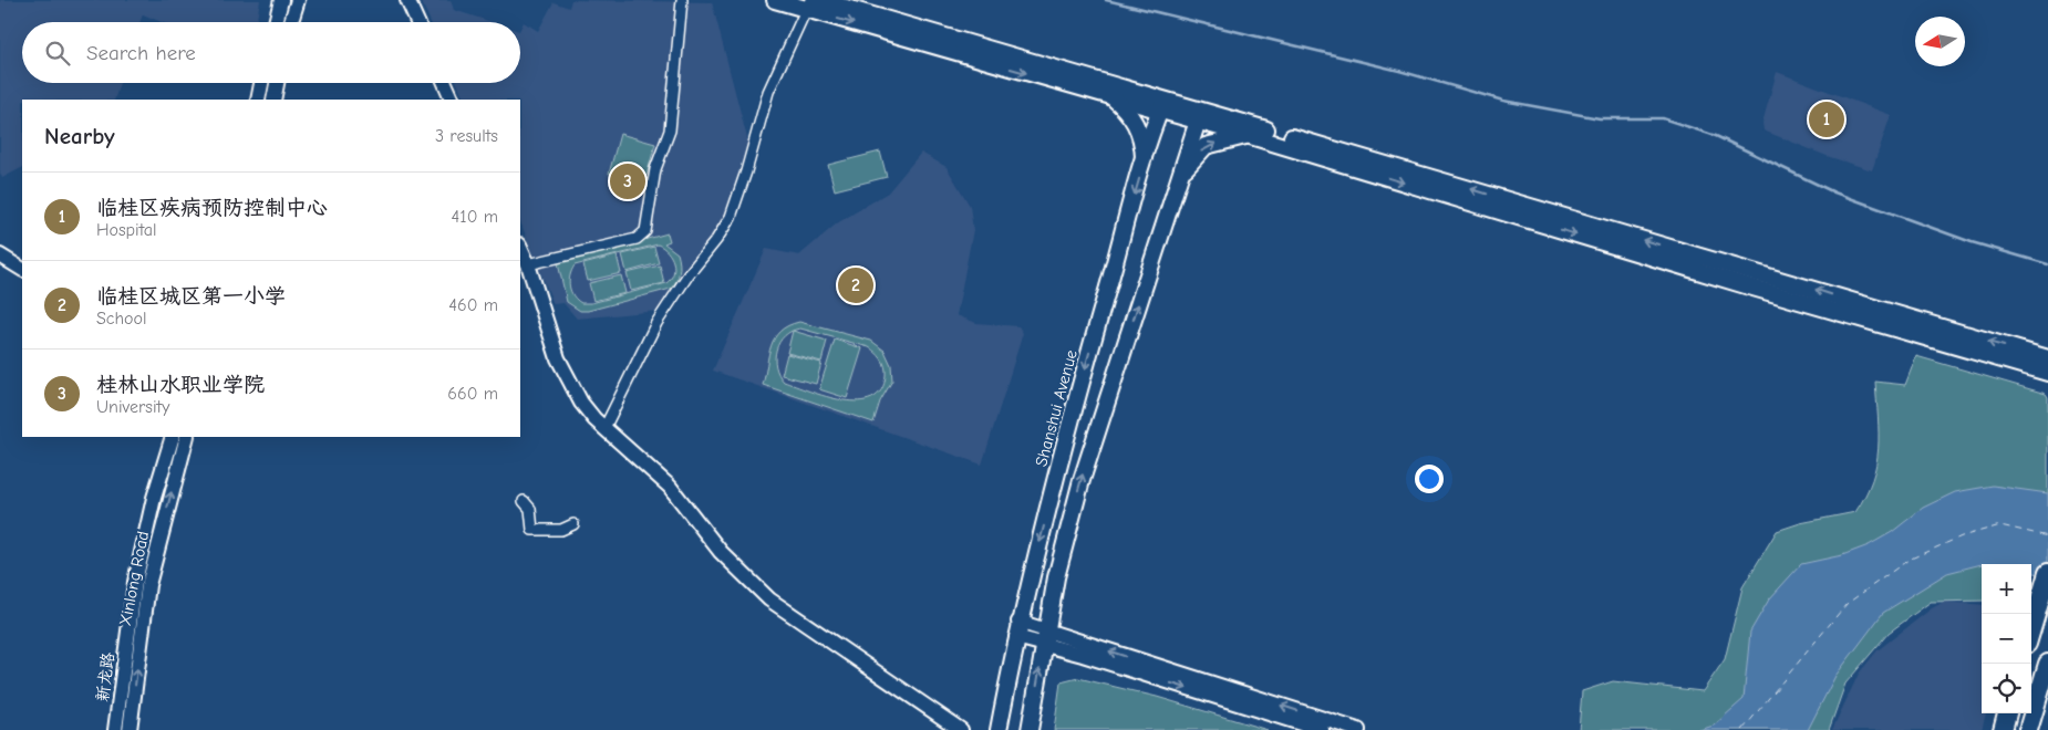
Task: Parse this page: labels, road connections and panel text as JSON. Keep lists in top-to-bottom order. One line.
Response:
{"streets":{"main road":["Shanshui Avenue"],"street":["Xinlong Road","新龙路"]},"crossings":[["Xinlong Road","新龙路"]],"one_way":["Xinlong Road"],"north":"left","page":{"search":"Search here","pins":["1","3","2"],"heading":["Nearby","3 results"],"list":[{"mark":"1","name":"临桂区疾病预防控制中心","note":"Hospital","value":"410 m"},{"mark":"2","name":"临桂区城区第一小学","note":"School","value":"460 m"},{"mark":"3","name":"桂林山水职业学院","note":"University","value":"660 m"}],"map_buttons":["+","−"]}}
